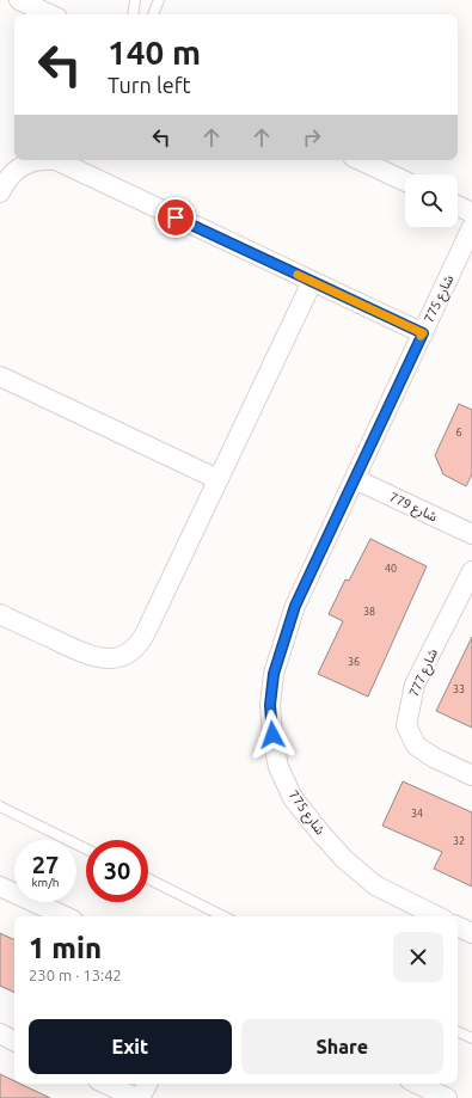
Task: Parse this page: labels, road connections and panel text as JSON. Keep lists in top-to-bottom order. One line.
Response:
{"streets":{"street":["شارع 775","شارع 779","شارع 777"]},"crossings":[["شارع 775","شارع 779"]],"house_numbers":["6","40","38","36","33","34","32"],"page":{"turn":["140 m","Turn left"],"speed":"27 km/h","limit":"30","heading":["1 min","230 m · 13:42"],"buttons":["Exit","Share"]}}
